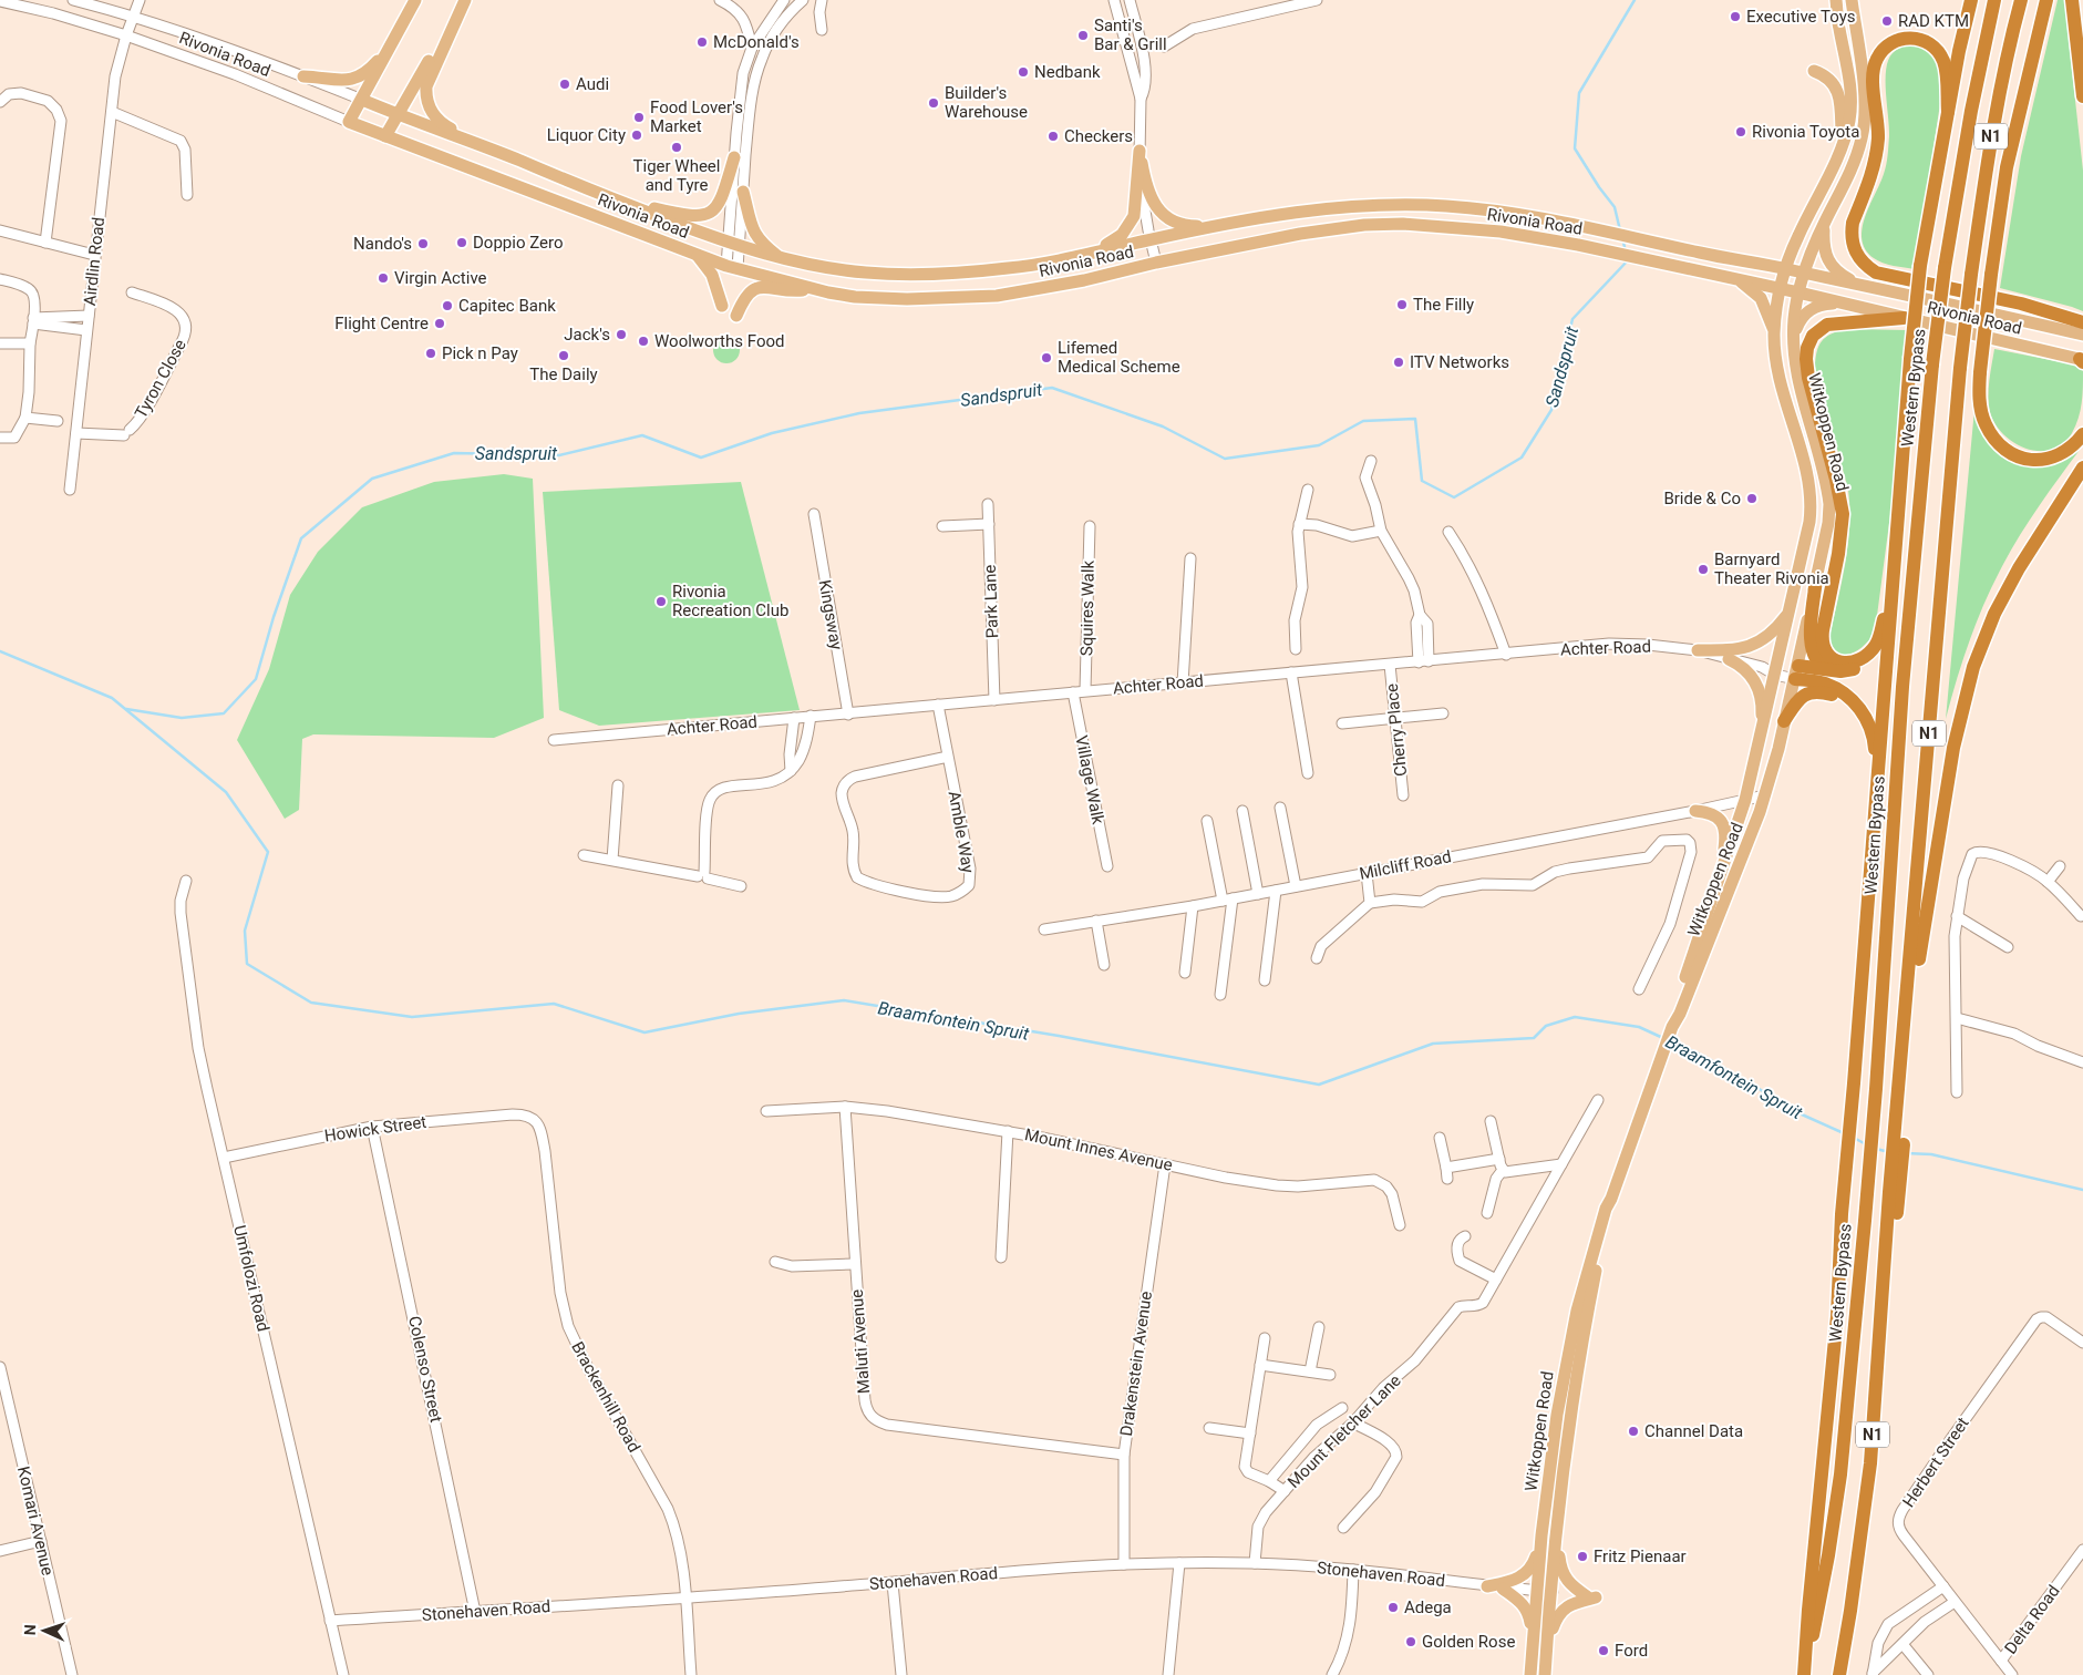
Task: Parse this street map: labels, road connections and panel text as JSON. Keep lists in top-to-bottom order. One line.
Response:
{"streets":{"highway":["N1","Western Bypass"],"main road":["Rivonia Road","Witkoppen Road"],"street":["Airdlin Road","Tyron Close","Park Lane","Squires Walk","Kingsway","Achter Road","Cherry Place","Village Walk","Amble Way","Milcliff Road","Howick Street","Mount Innes Avenue","Umfolozi Road","Maluti Avenue","Drakenstein Avenue","Colenso Street","Brackenhill Road","Mount Fletcher Lane","Herbert Street","Komari Avenue","Stonehaven Road","Delta Road"]},"crossings":[["Rivonia Road","Airdlin Road"],["Rivonia Road","Witkoppen Road"],["Airdlin Road","Tyron Close"],["Witkoppen Road","Achter Road"],["Witkoppen Road","Milcliff Road"],["Witkoppen Road","Stonehaven Road"],["Park Lane","Achter Road"],["Squires Walk","Achter Road"],["Kingsway","Achter Road"],["Achter Road","Cherry Place"],["Achter Road","Village Walk"],["Achter Road","Amble Way"],["Howick Street","Umfolozi Road"],["Howick Street","Colenso Street"],["Howick Street","Brackenhill Road"],["Mount Innes Avenue","Maluti Avenue"],["Mount Innes Avenue","Drakenstein Avenue"],["Umfolozi Road","Stonehaven Road"],["Maluti Avenue","Drakenstein Avenue"],["Drakenstein Avenue","Stonehaven Road"],["Colenso Street","Stonehaven Road"],["Brackenhill Road","Stonehaven Road"],["Mount Fletcher Lane","Stonehaven Road"],["Herbert Street","Delta Road"]],"water":["Sandspruit","Braamfontein Spruit"],"places":["Executive Toys","RAD KTM","Santi's Bar & Grill","McDonald's","Nedbank","Audi","Builder's Warehouse","Food Lover's Market","Rivonia Toyota","Liquor City","Checkers","Tiger Wheel and Tyre","Doppio Zero","Nando's","Virgin Active","The Filly","Capitec Bank","Flight Centre","Jack's","Woolworths Food","Pick n Pay","The Daily","Lifemed Medical Scheme","ITV Networks","Bride & Co","Barnyard Theater Rivonia","Rivonia Recreation Club","Channel Data","Fritz Pienaar","Adega","Golden Rose","Ford"],"north":"left"}
